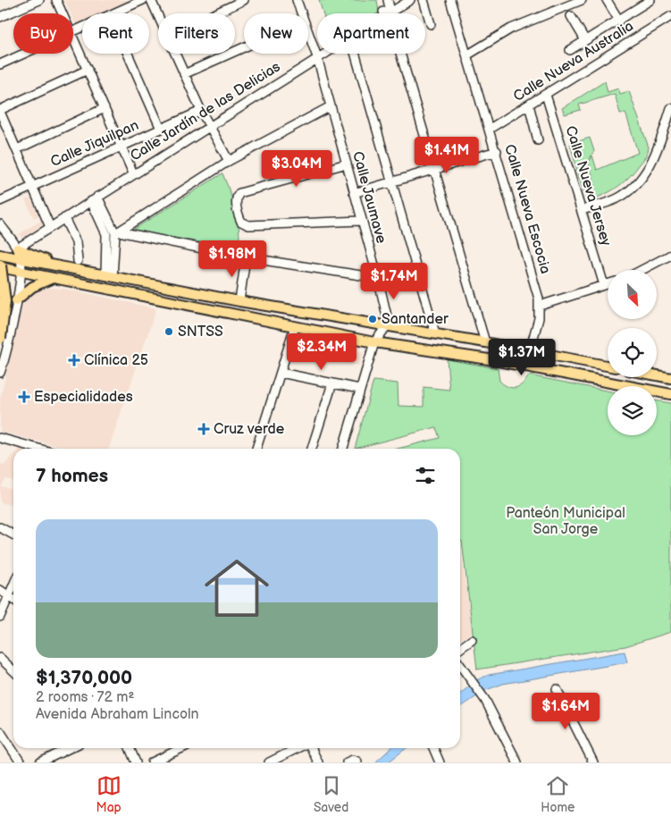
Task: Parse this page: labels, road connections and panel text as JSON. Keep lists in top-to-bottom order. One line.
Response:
{"streets":{"street":["Calle Nueva Australia","Calle Jardín de las Delicias","Calle Jiquilpan","Calle Nueva Jersey","Calle Jaumave","Calle Nueva Escocia"]},"crossings":[["Calle Nueva Australia","Calle Nueva Jersey"],["Calle Nueva Australia","Calle Nueva Escocia"],["Calle Jardín de las Delicias","Calle Jaumave"]],"parks":["Panteón Municipal San Jorge"],"places":{"other":["Santander","SNTSS"],"health":["Clínica 25","Especialidades","Cruz verde"]},"north":"bottom right","page":{"chip":["Buy","Rent","Filters","New","Apartment"],"price":["$1.41M","$3.04M","$1.98M","$1.74M","$2.34M","$1.37M","$1.64M"],"heading":"7 homes","list":[{"name":"$1,370,000","note":"2 rooms · 72 m² · Avenida Abraham Lincoln"}],"tabs":["Map","Saved","Home"]}}
